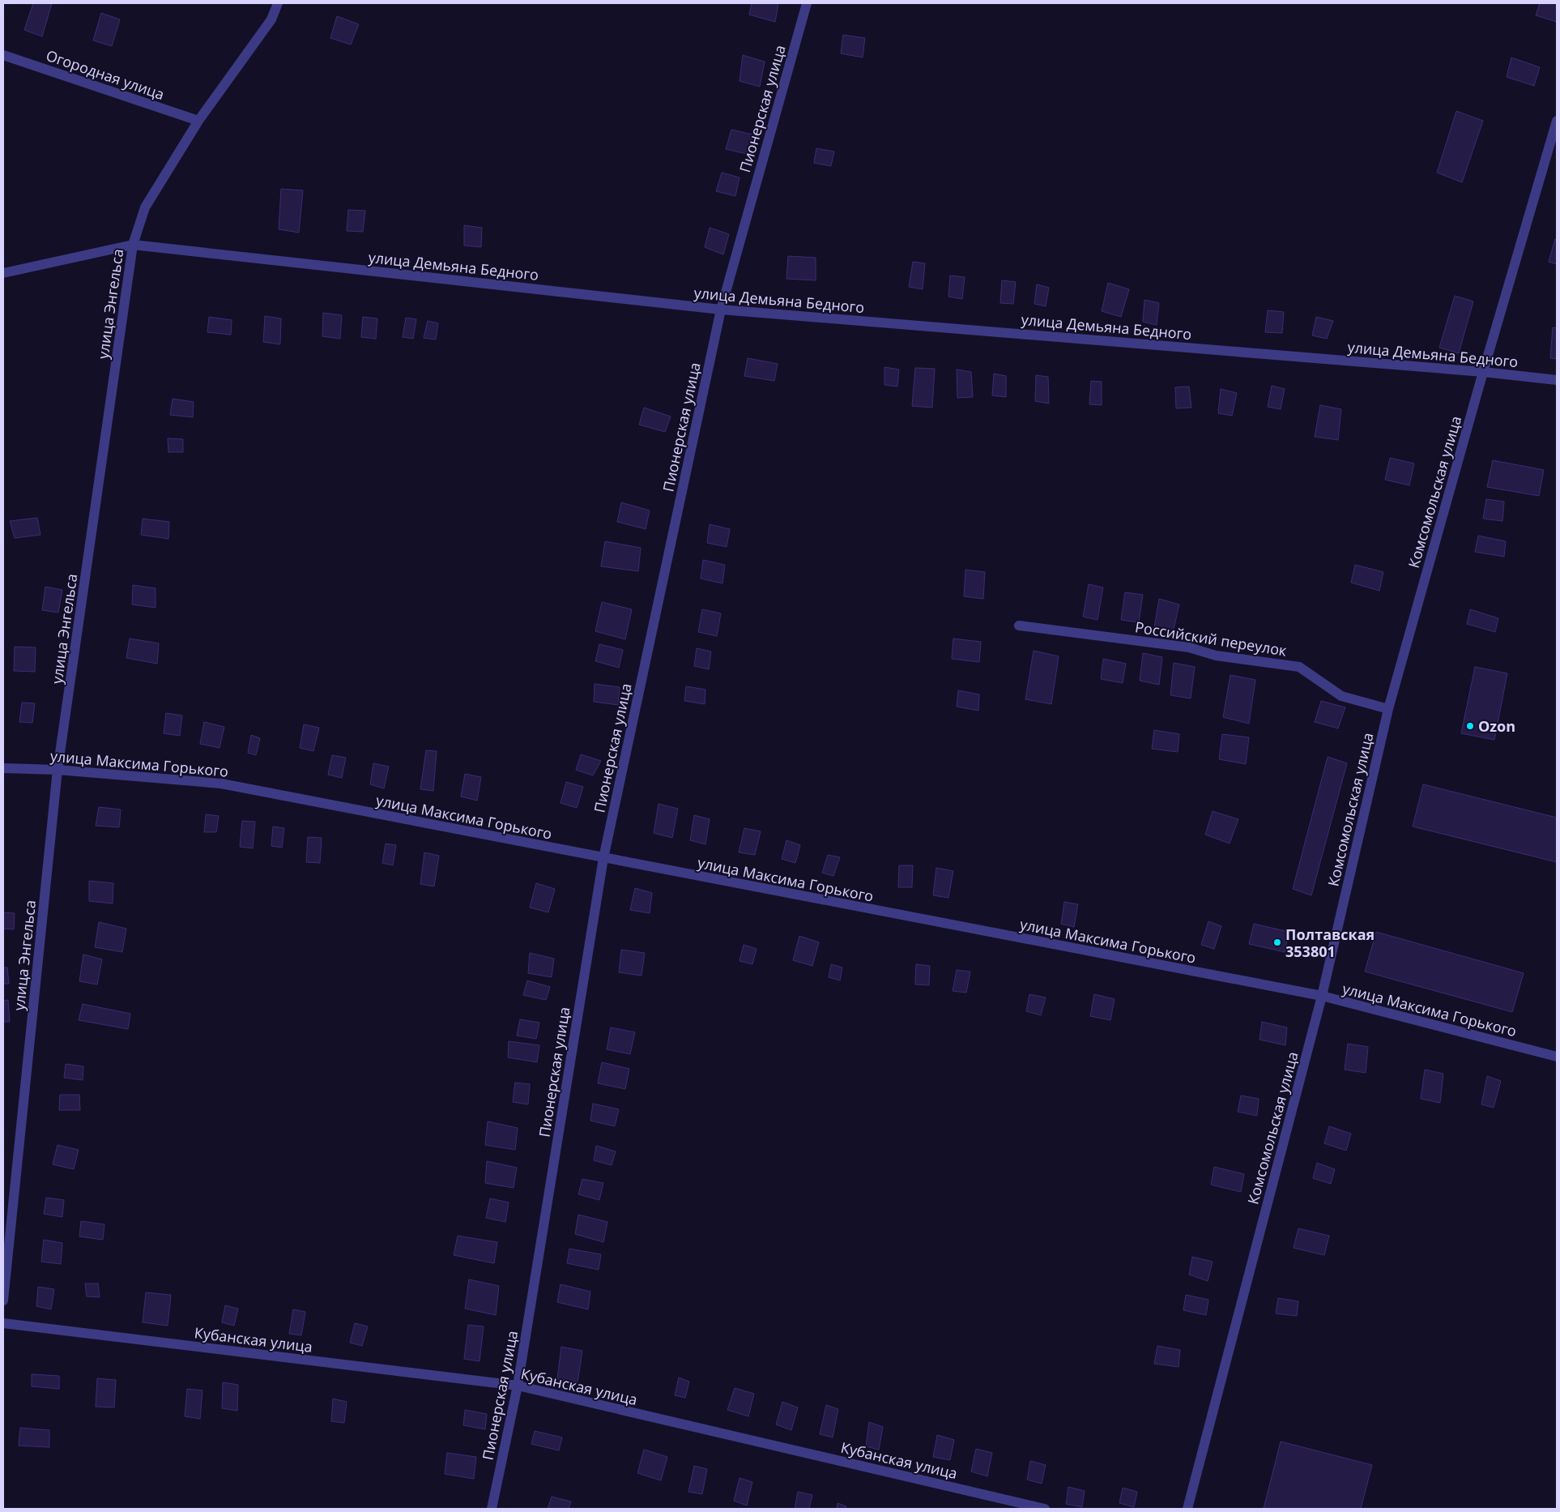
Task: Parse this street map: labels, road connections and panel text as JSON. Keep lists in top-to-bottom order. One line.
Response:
{"streets":{"street":["Огородная улица","Пионерская улица","улица Демьяна Бедного","улица Энгельса","Комсомольская улица","Российский переулок","улица Максима Горького","Кубанская улица"]},"crossings":[["Огородная улица","улица Энгельса"],["Пионерская улица","улица Демьяна Бедного"],["Пионерская улица","улица Максима Горького"],["Пионерская улица","Кубанская улица"],["улица Демьяна Бедного","улица Энгельса"],["улица Демьяна Бедного","Комсомольская улица"],["улица Энгельса","улица Максима Горького"],["Комсомольская улица","Российский переулок"],["Комсомольская улица","улица Максима Горького"]],"places":["Ozon","Полтавская 353801"]}
